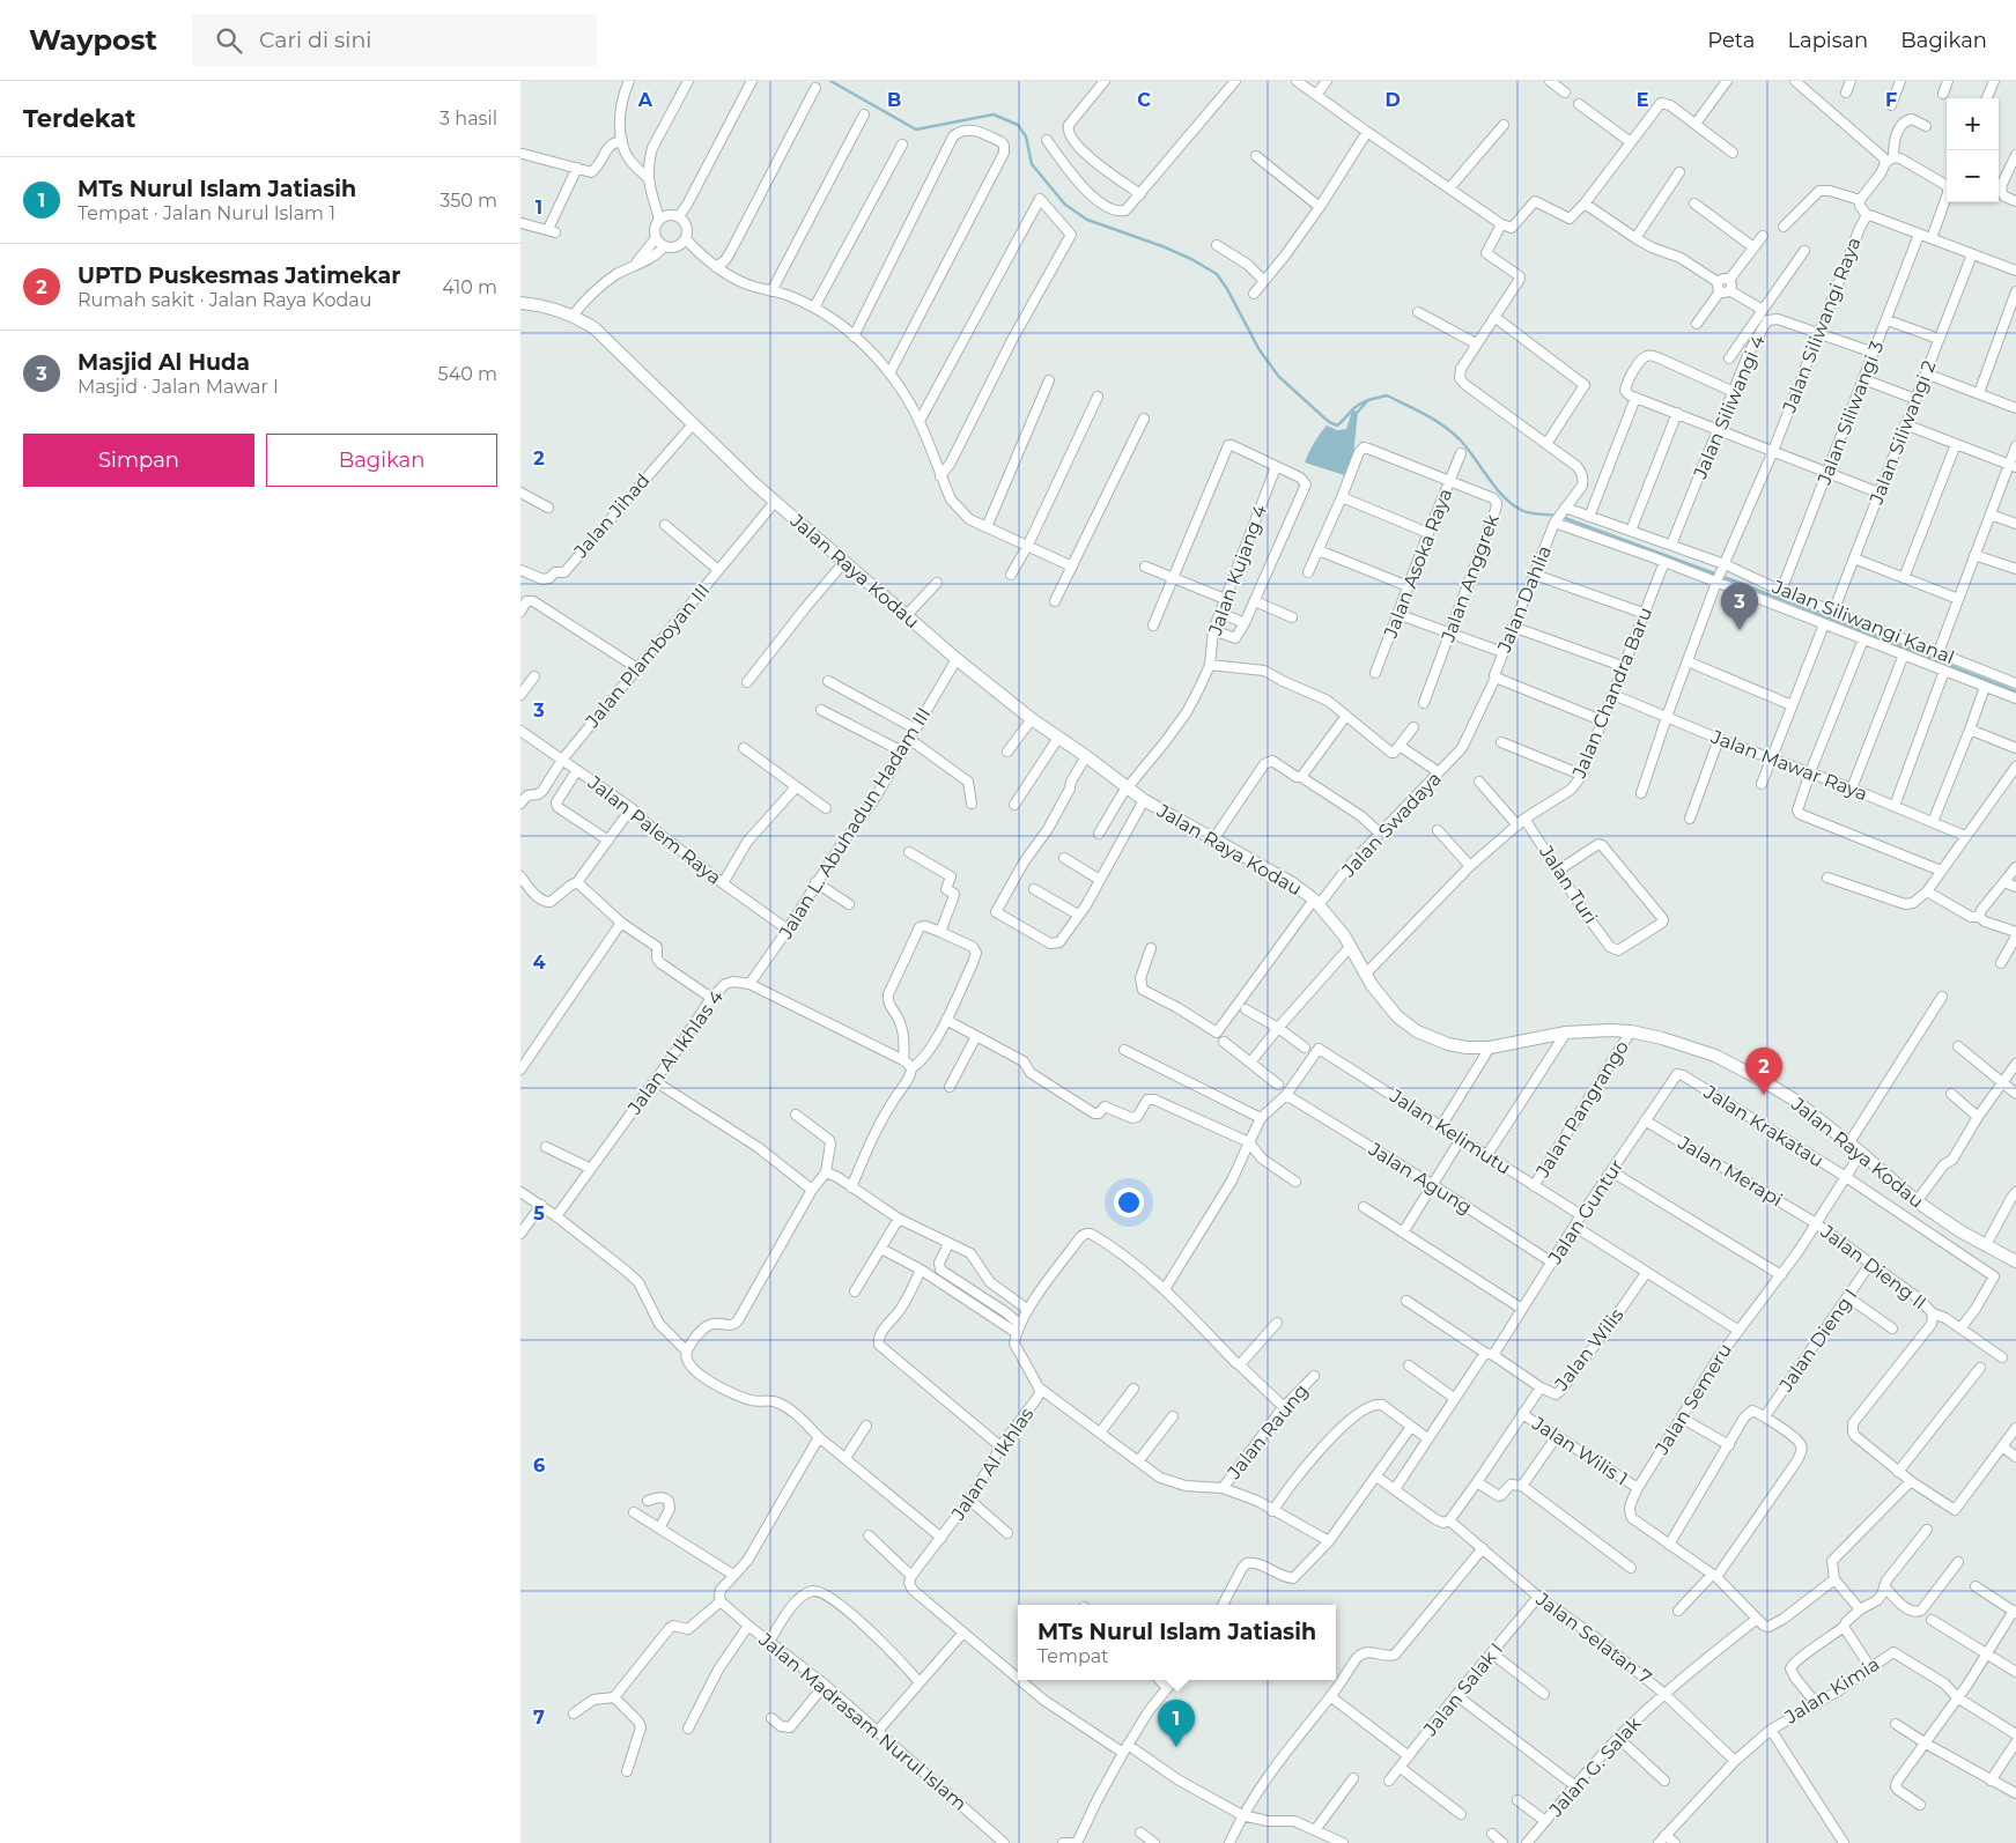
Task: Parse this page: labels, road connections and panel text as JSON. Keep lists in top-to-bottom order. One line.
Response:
{"streets":{"street":["Jalan Siliwangi Raya","Jalan Siliwangi 4","Jalan Siliwangi 3","Jalan Siliwangi 2","Jalan Jihad","Jalan Asoka Raya","Jalan Kujang 4","Jalan Raya Kodau","Jalan Anggrek","Jalan Dahlia","Jalan Siliwangi Kanal","Jalan Plamboyan III","Jalan Chandra Baru","Jalan Mawar Raya","Jalan L. Abuhadun Hadam III","Jalan Swadaya","Jalan Palem Raya","Jalan Turi","Jalan Al Ikhlas 4","Jalan Pangrango","Jalan Krakatau","Jalan Kelimutu","Jalan Merapi","Jalan Agung","Jalan Guntur","Jalan Dieng II","Jalan Dieng I","Jalan Wilis","Jalan Semeru","Jalan Raung","Jalan Wilis 1","Jalan Al Ikhlas","Jalan Selatan 7","Jalan Salak I","Jalan Kimia","Jalan Madrasam Nurul Islam","Jalan G. Salak"]},"crossings":[["Jalan Siliwangi Raya","Jalan Siliwangi 4"],["Jalan Siliwangi Raya","Jalan Siliwangi 3"],["Jalan Siliwangi Raya","Jalan Siliwangi 2"],["Jalan Siliwangi Raya","Jalan Siliwangi Kanal"],["Jalan Siliwangi Raya","Jalan Mawar Raya"],["Jalan Siliwangi 4","Jalan Siliwangi Kanal"],["Jalan Siliwangi 3","Jalan Siliwangi Kanal"],["Jalan Siliwangi 2","Jalan Siliwangi Kanal"],["Jalan Jihad","Jalan Raya Kodau"],["Jalan Asoka Raya","Jalan Anggrek"],["Jalan Kujang 4","Jalan Raya Kodau"],["Jalan Raya Kodau","Jalan Plamboyan III"],["Jalan Raya Kodau","Jalan Chandra Baru"],["Jalan Raya Kodau","Jalan L. Abuhadun Hadam III"],["Jalan Raya Kodau","Jalan Swadaya"],["Jalan Raya Kodau","Jalan Pangrango"],["Jalan Raya Kodau","Jalan Semeru"],["Jalan Dahlia","Jalan Swadaya"],["Jalan Plamboyan III","Jalan Palem Raya"],["Jalan Chandra Baru","Jalan Mawar Raya"],["Jalan Chandra Baru","Jalan Turi"],["Jalan L. Abuhadun Hadam III","Jalan Palem Raya"],["Jalan L. Abuhadun Hadam III","Jalan Al Ikhlas 4"],["Jalan Pangrango","Jalan Kelimutu"],["Jalan Krakatau","Jalan Guntur"],["Jalan Krakatau","Jalan Semeru"],["Jalan Kelimutu","Jalan Agung"],["Jalan Kelimutu","Jalan Guntur"],["Jalan Merapi","Jalan Guntur"],["Jalan Merapi","Jalan Dieng II"],["Jalan Merapi","Jalan Semeru"],["Jalan Agung","Jalan Guntur"],["Jalan Guntur","Jalan Wilis"],["Jalan Guntur","Jalan Selatan 7"],["Jalan Dieng II","Jalan Dieng I"],["Jalan Dieng II","Jalan Semeru"],["Jalan Semeru","Jalan Wilis 1"],["Jalan Selatan 7","Jalan Salak I"],["Jalan Selatan 7","Jalan Kimia"],["Jalan Selatan 7","Jalan G. Salak"]],"page":{"header":"Waypost","search":"Cari di sini","nav":["Peta","Lapisan","Bagikan"],"heading":["Terdekat","3 hasil"],"map_buttons":["+","−"],"list":[{"mark":"1","name":"MTs Nurul Islam Jatiasih","note":"Tempat · Jalan Nurul Islam 1","value":"350 m"},{"mark":"2","name":"UPTD Puskesmas Jatimekar","note":"Rumah sakit · Jalan Raya Kodau","value":"410 m"},{"mark":"3","name":"Masjid Al Huda","note":"Masjid · Jalan Mawar I","value":"540 m"}],"buttons":["Simpan","Bagikan"],"pins":["3","2","1"],"popup":["MTs Nurul Islam Jatiasih","Tempat"]},"grid":{"columns":["A","B","C","D","E","F"],"rows":["1","2","3","4","5","6","7"]}}
